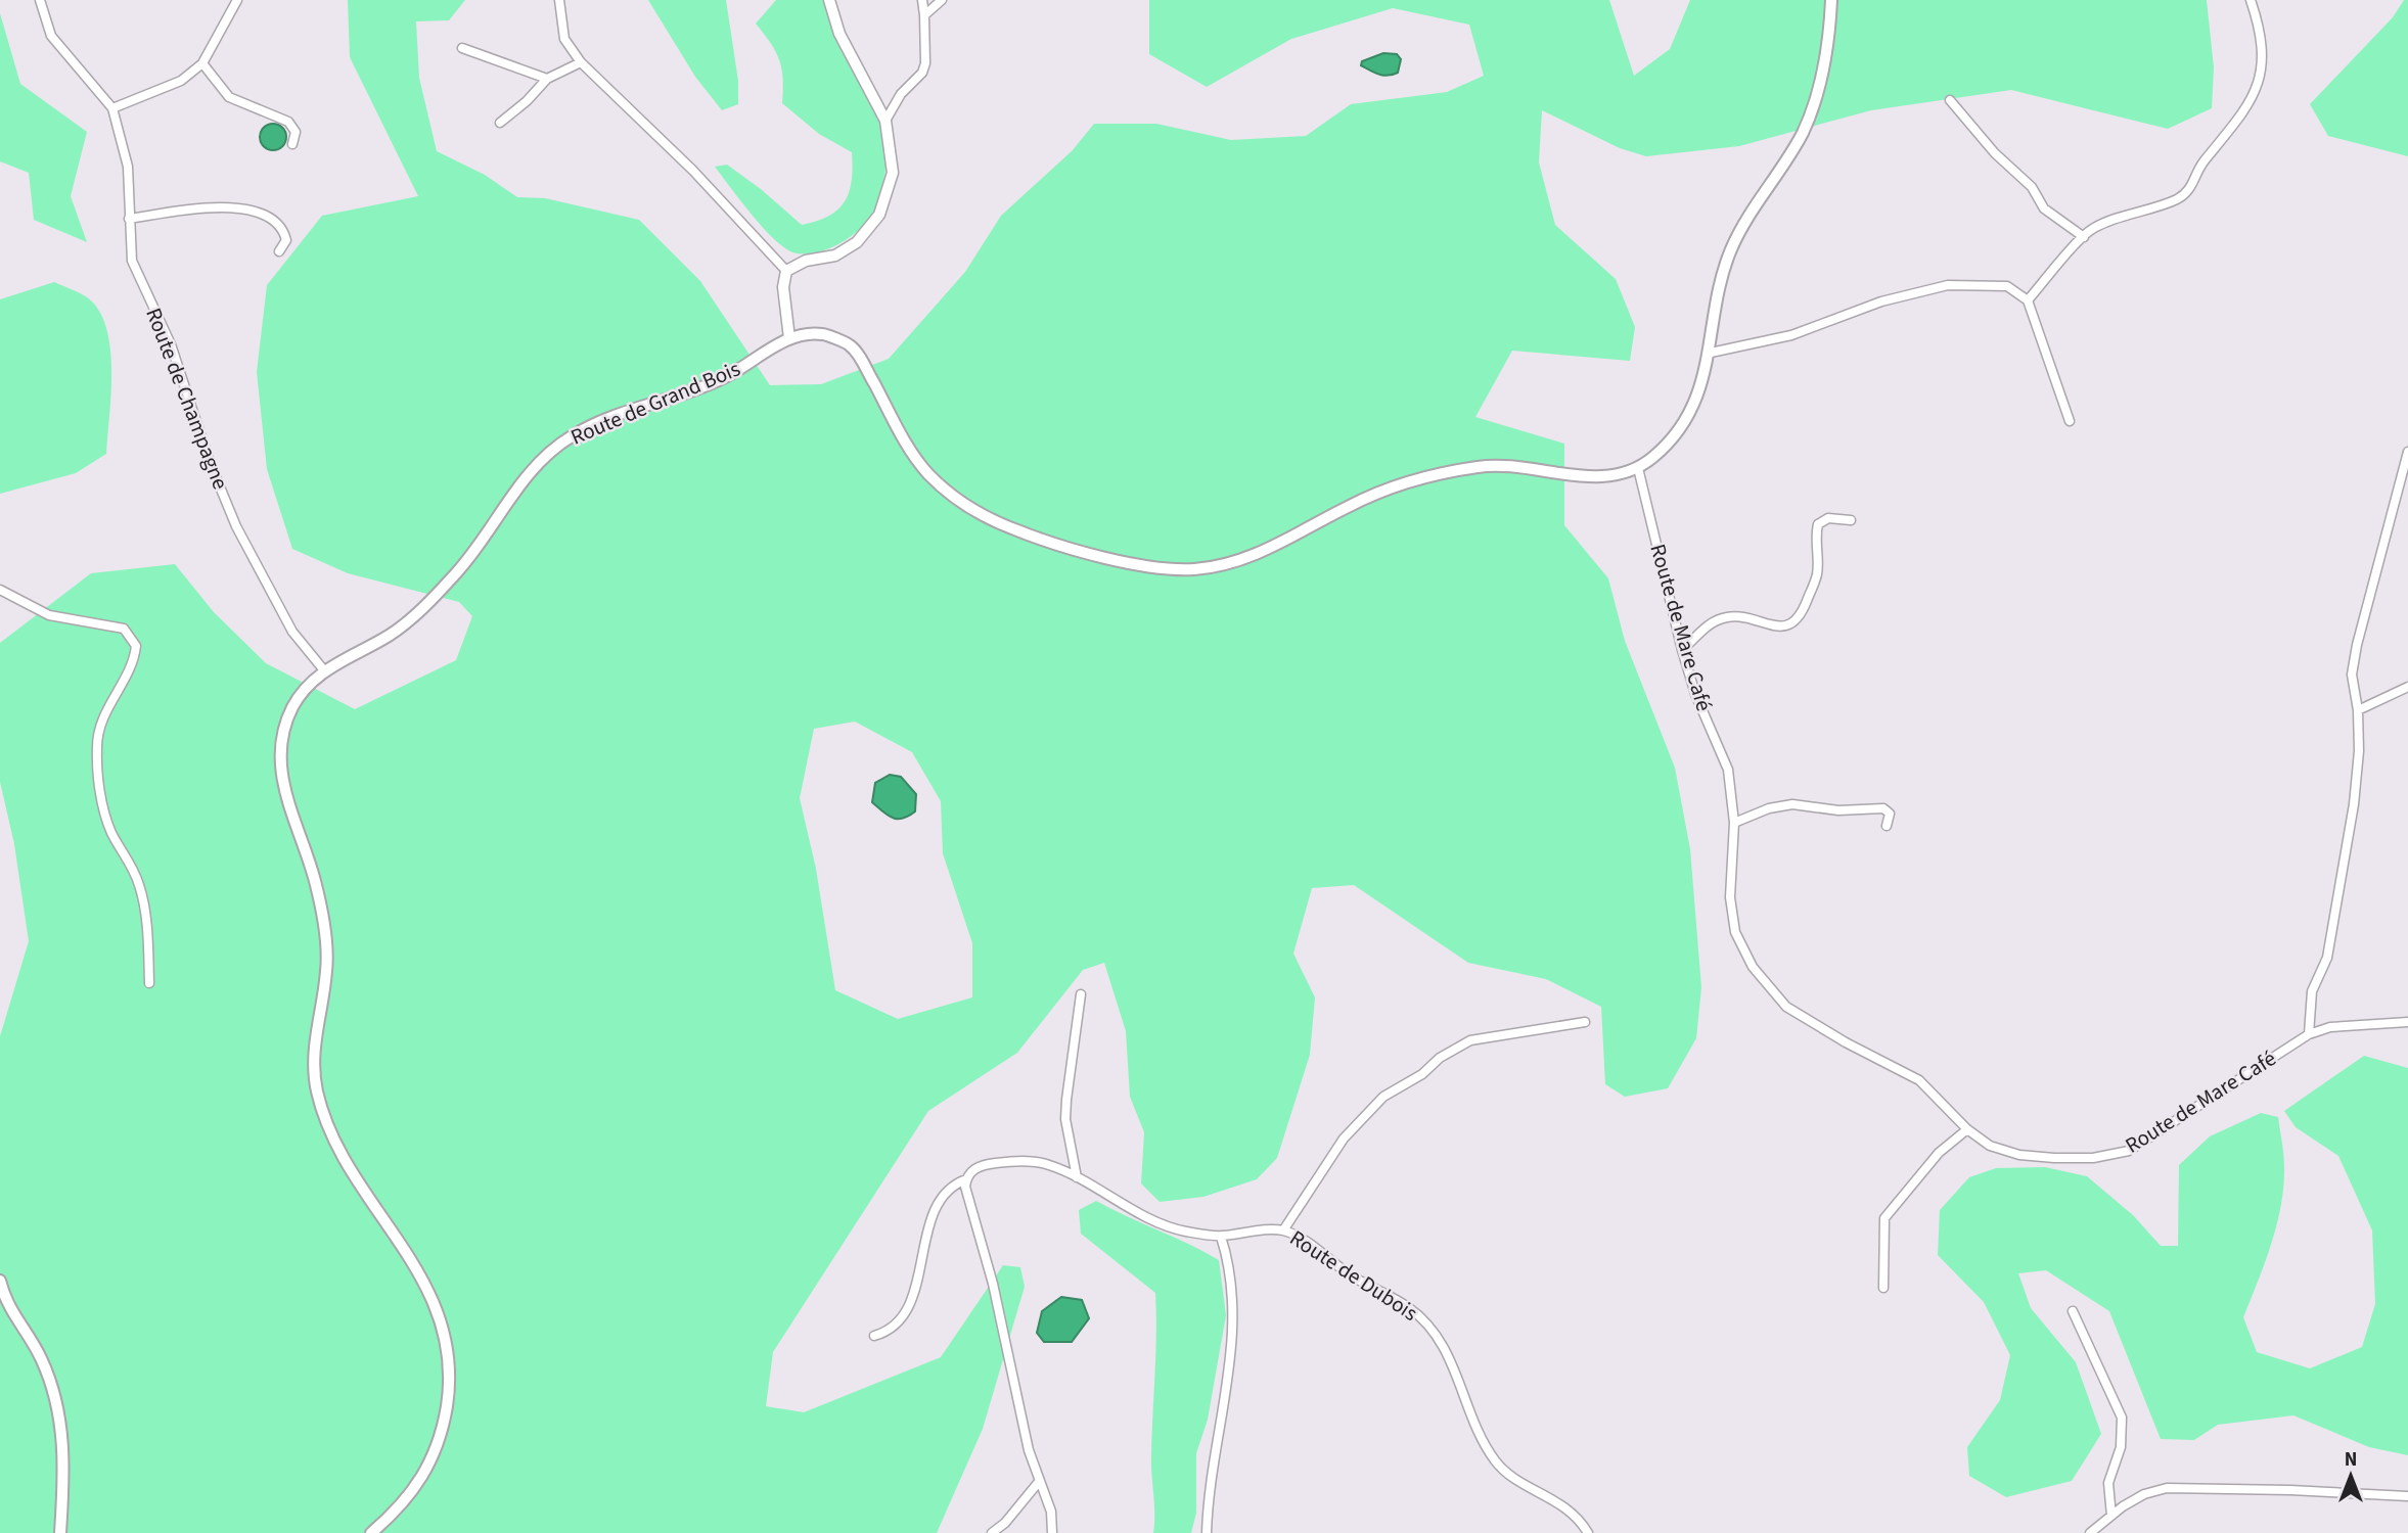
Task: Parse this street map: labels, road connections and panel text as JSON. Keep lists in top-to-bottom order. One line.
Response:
{"streets":{"main road":["Route de Grand Bois"],"street":["Route de Champagne","Route de Mare Café","Route de Dubois"]},"crossings":[["Route de Champagne","Route de Grand Bois"],["Route de Grand Bois","Route de Mare Café"]],"north":"top"}
